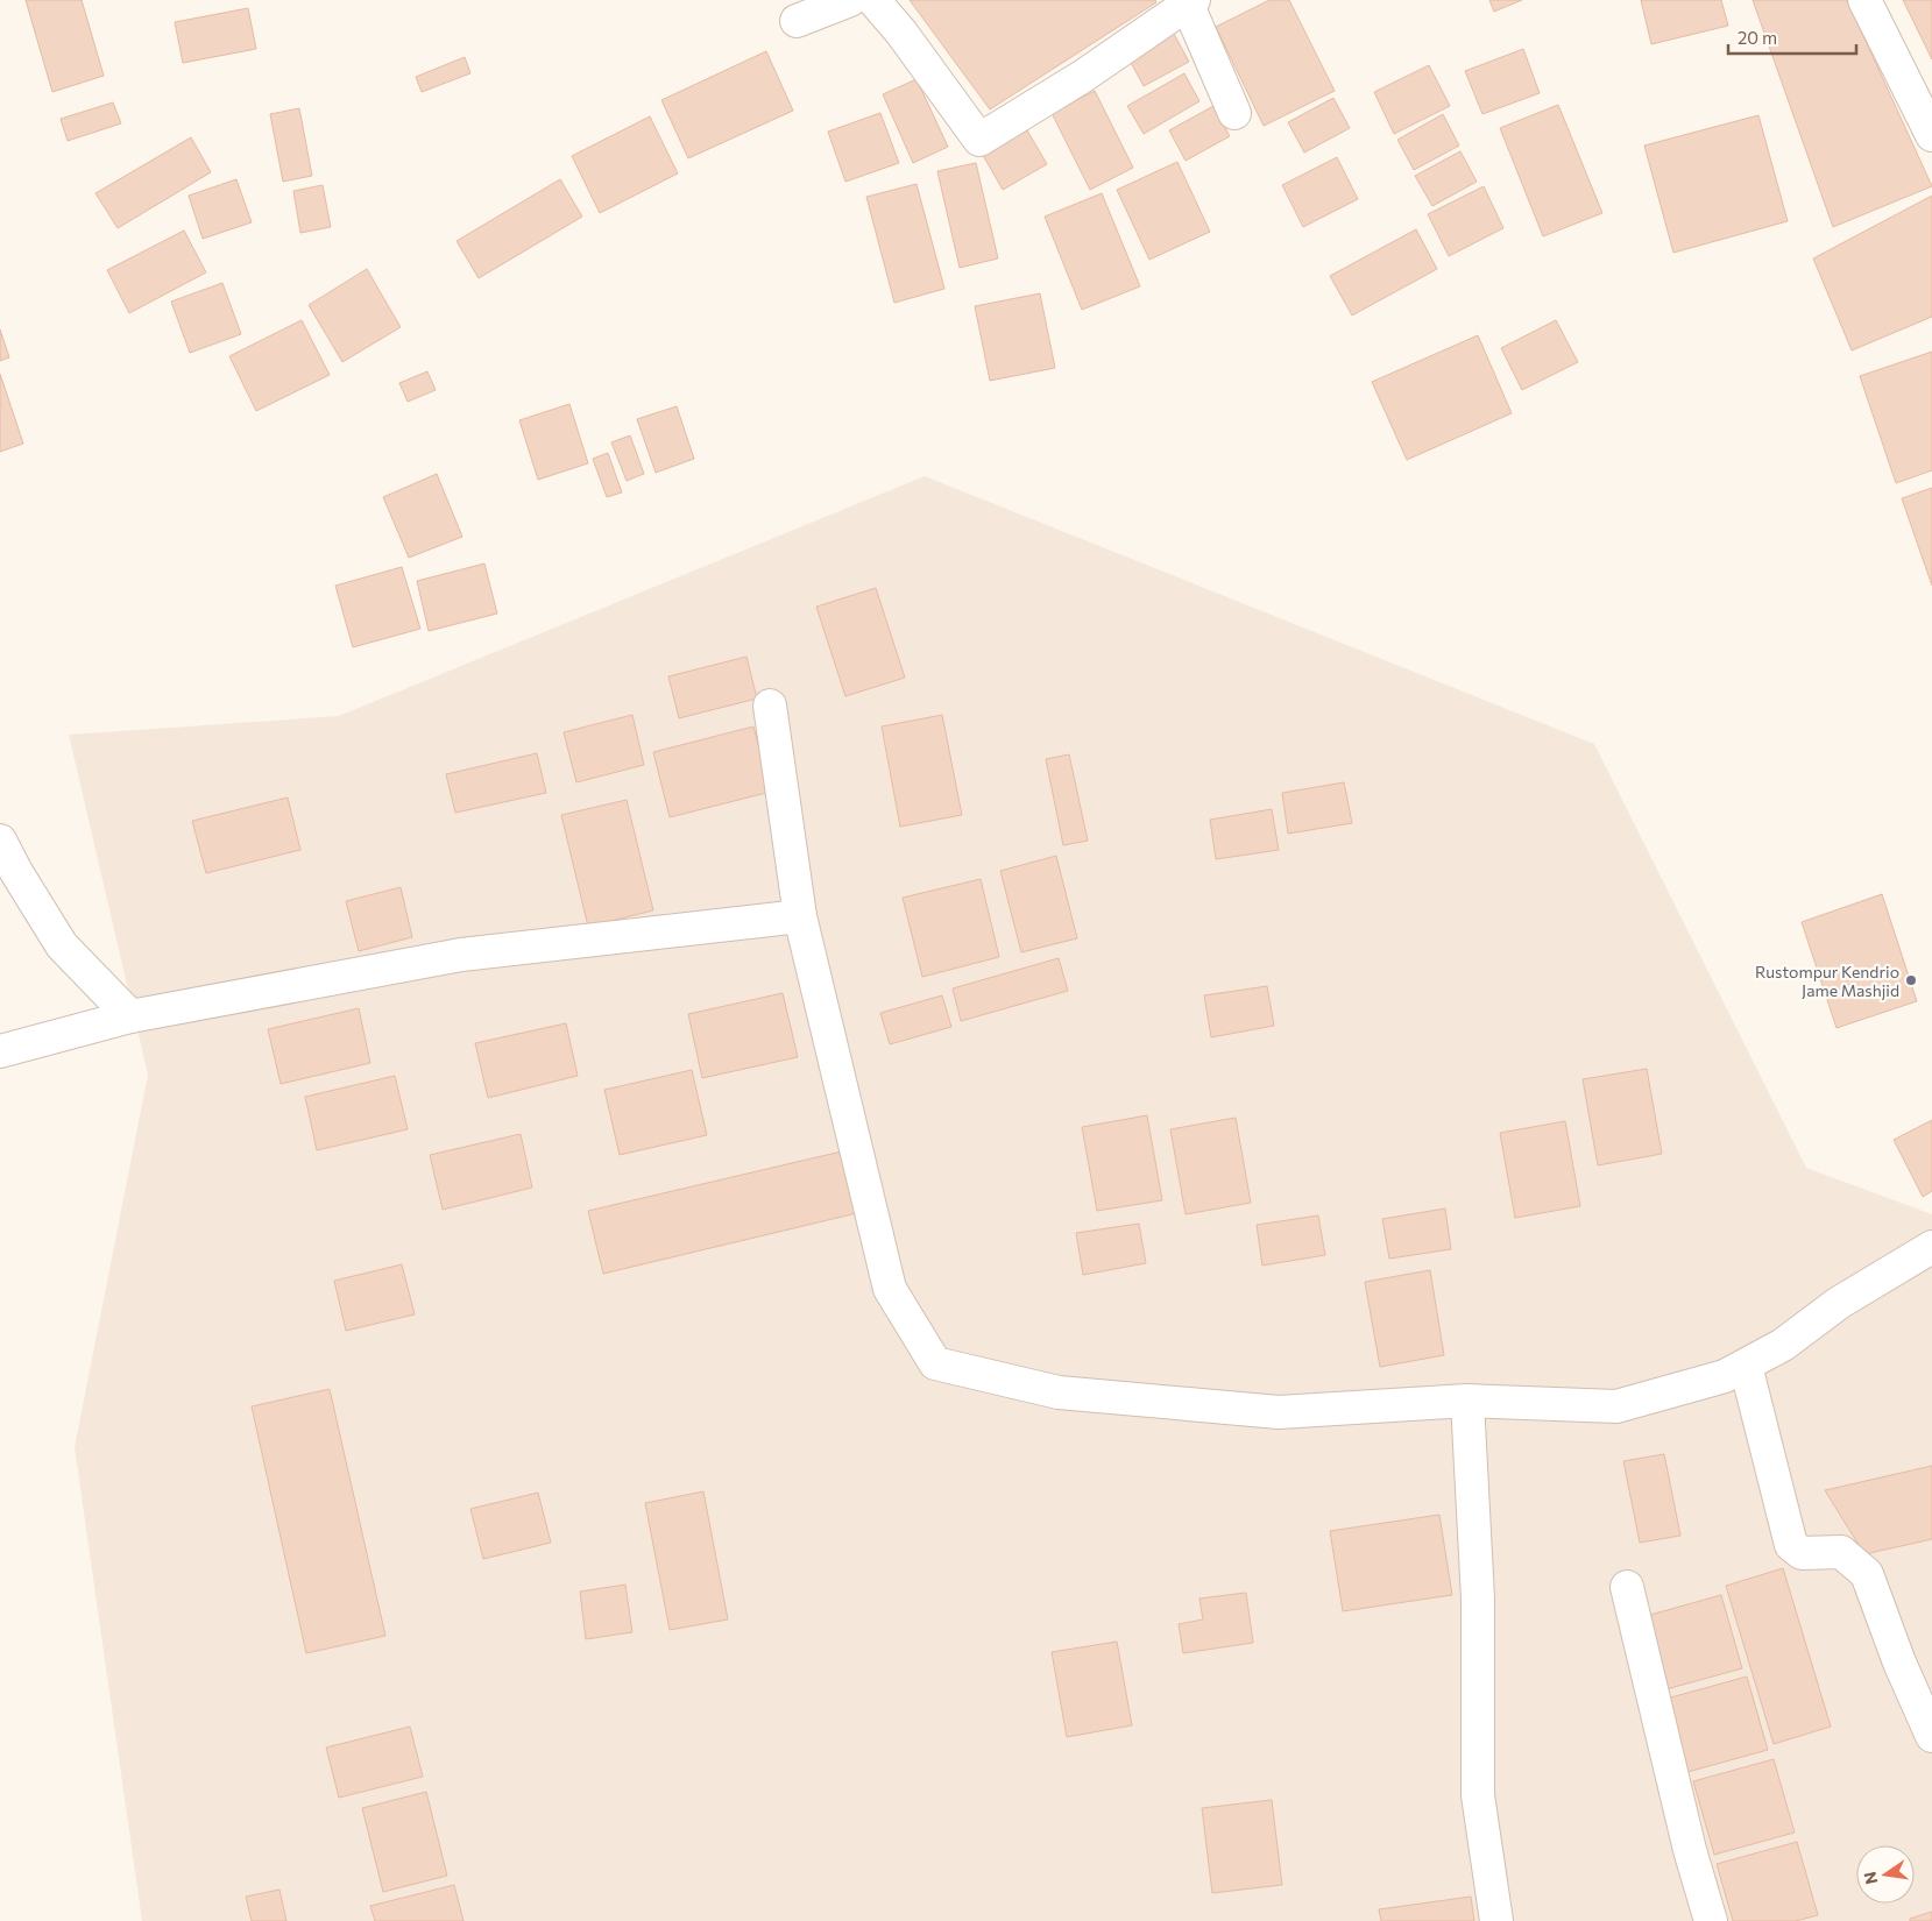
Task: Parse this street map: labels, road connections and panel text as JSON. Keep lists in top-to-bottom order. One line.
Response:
{"places":["Rustompur Kendrio Jame Mashjid"],"scale_bar":"20 m","north":"left"}
